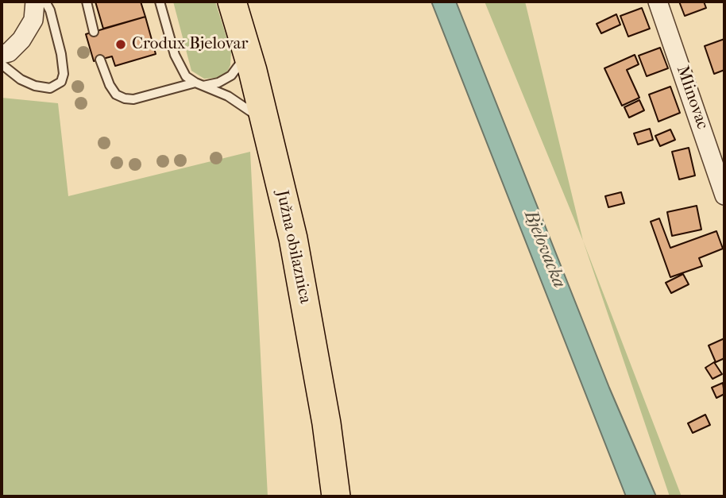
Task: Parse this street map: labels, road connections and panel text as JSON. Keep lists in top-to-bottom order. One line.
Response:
{"streets":{"main road":["Južna obilaznica"],"street":["Mlinovac"]},"water":["Bjelovacka"],"places":["Crodux Bjelovar"]}
